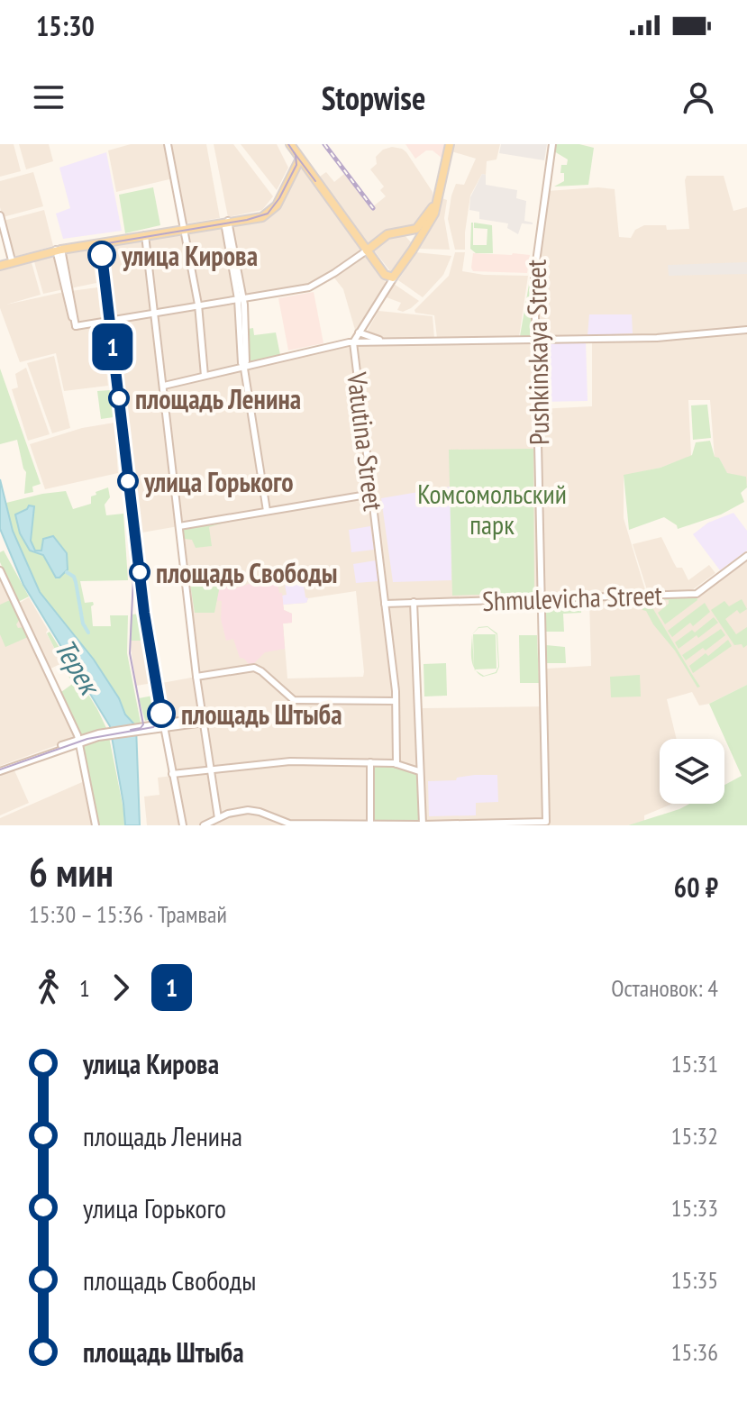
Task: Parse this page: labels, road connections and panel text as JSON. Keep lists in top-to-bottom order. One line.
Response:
{"streets":{"main road":["Pushkinskaya Street","Vatutina Street","Shmulevicha Street"]},"crossings":[["Pushkinskaya Street","Shmulevicha Street"],["Vatutina Street","Shmulevicha Street"]],"water":["Терек"],"parks":["Комсомольский парк"],"places":["улица Кирова","площадь Ленина","улица Горького","площадь Свободы","площадь Штыба"],"lines":["tram line 1"],"page":{"status":"15:30","header":"Stopwise","on_map":"1","heading":["6 мин","15:30 – 15:36 · Трамвай","60 ₽"],"legs":["1","1","Остановок: 4"],"list":[{"name":"улица Кирова","value":"15:31"},{"name":"площадь Ленина","value":"15:32"},{"name":"улица Горького","value":"15:33"},{"name":"площадь Свободы","value":"15:35"},{"name":"площадь Штыба","value":"15:36"}]}}
